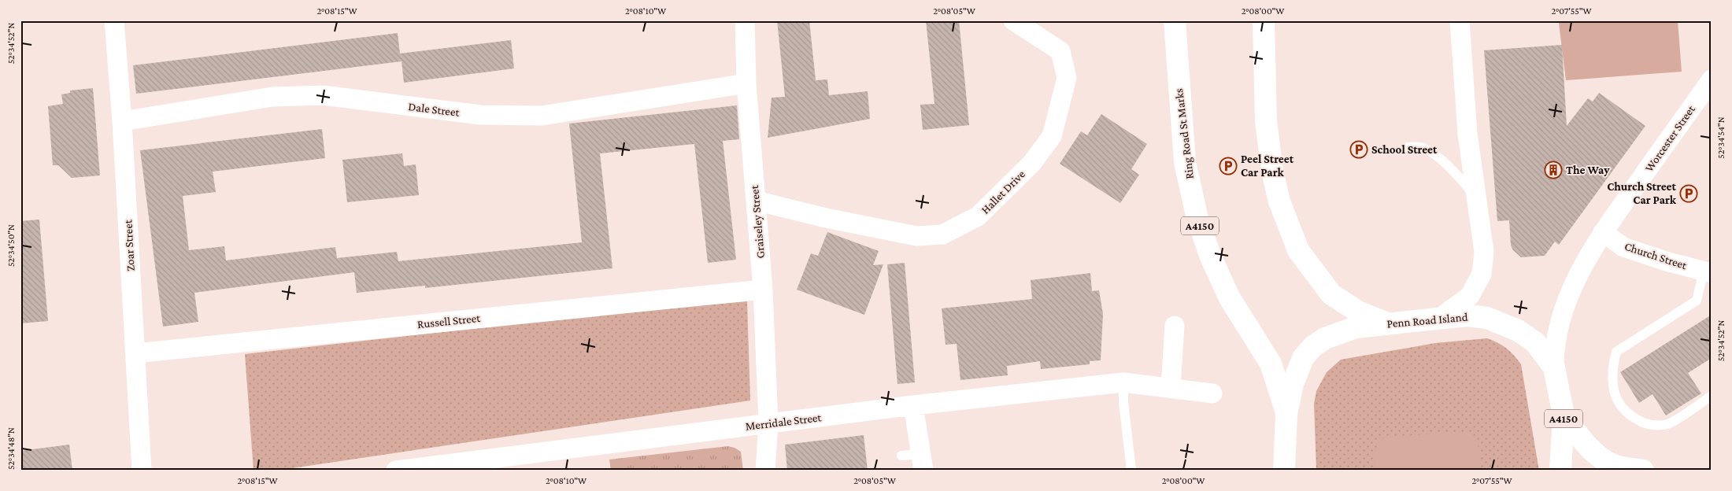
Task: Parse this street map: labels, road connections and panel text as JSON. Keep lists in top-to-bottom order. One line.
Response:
{"streets":{"highway":["Ring Road St Marks","A4150","Penn Road Island"],"street":["Dale Street","Worcester Street","Hallet Drive","Graiseley Street","Zoar Street","Church Street","Russell Street","Merridale Street"]},"crossings":[["Dale Street","Graiseley Street"],["Dale Street","Zoar Street"],["Ring Road St Marks","Penn Road Island"],["Worcester Street","Church Street"],["Worcester Street","Penn Road Island"],["Hallet Drive","Graiseley Street"],["Graiseley Street","Russell Street"],["Graiseley Street","Merridale Street"],["A4150","Penn Road Island"],["Zoar Street","Russell Street"]],"places":{"parking":["School Street","Peel Street Car Park","Church Street Car Park"],"building":["The Way"]},"coordinates":["2°08'15\"W","2°08'10\"W","2°08'05\"W","2°08'00\"W","2°07'55\"W","52°34'52\"N","52°34'54\"N","52°34'50\"N","52°34'48\"N"]}
